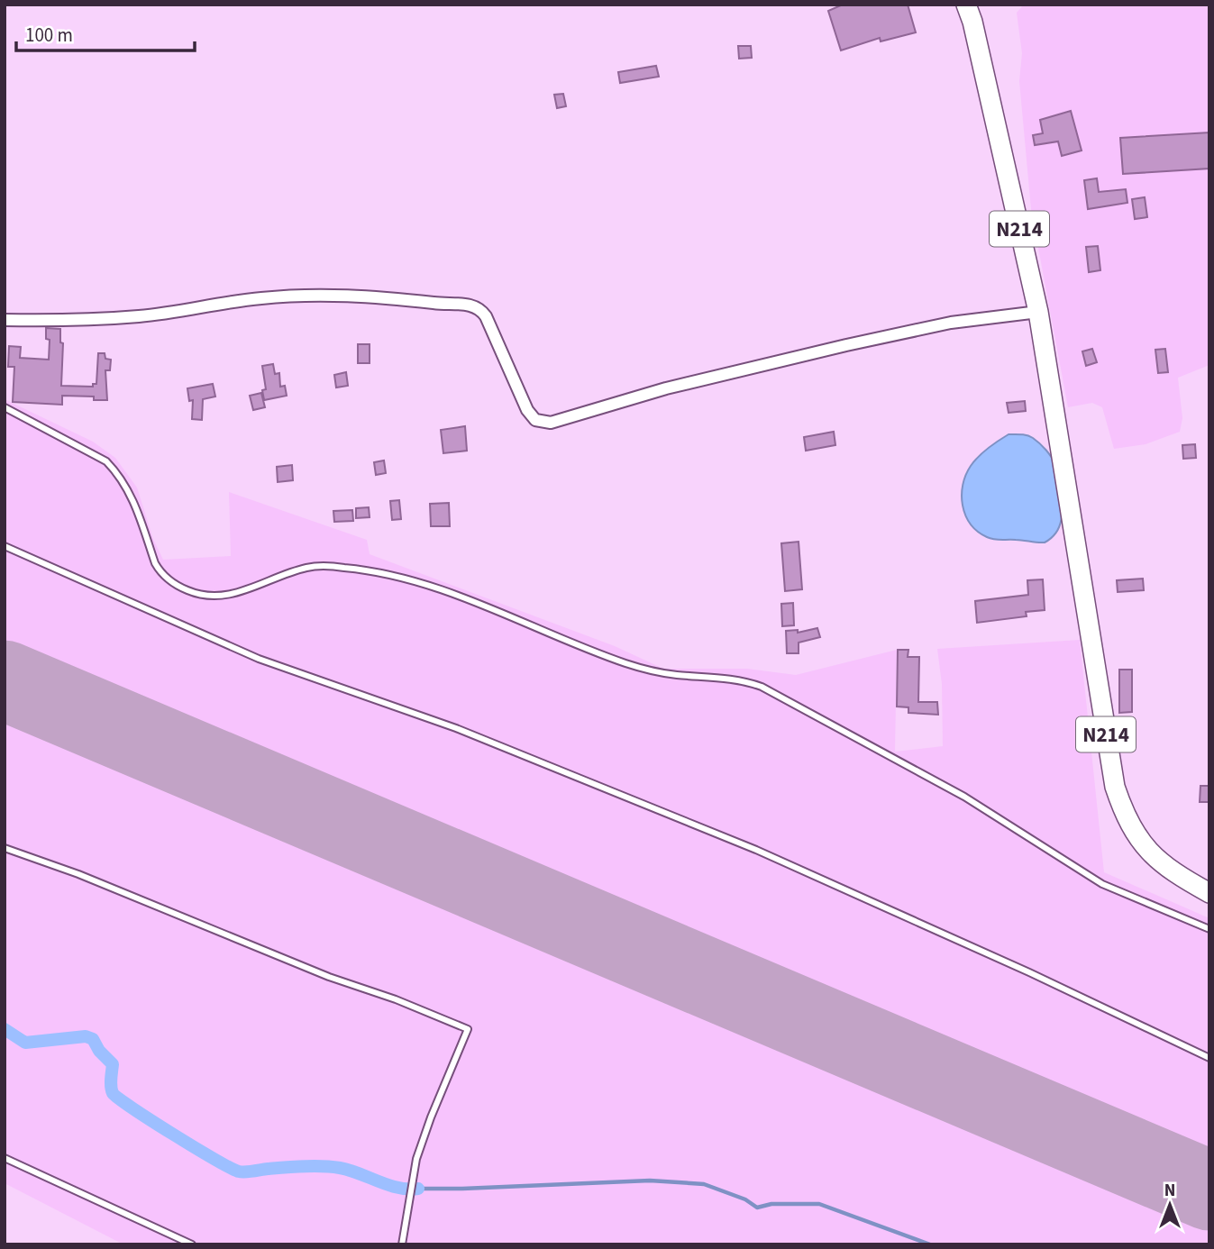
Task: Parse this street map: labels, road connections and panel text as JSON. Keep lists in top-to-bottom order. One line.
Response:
{"streets":{"highway":["N214"]},"scale_bar":"100 m","north":"top"}
